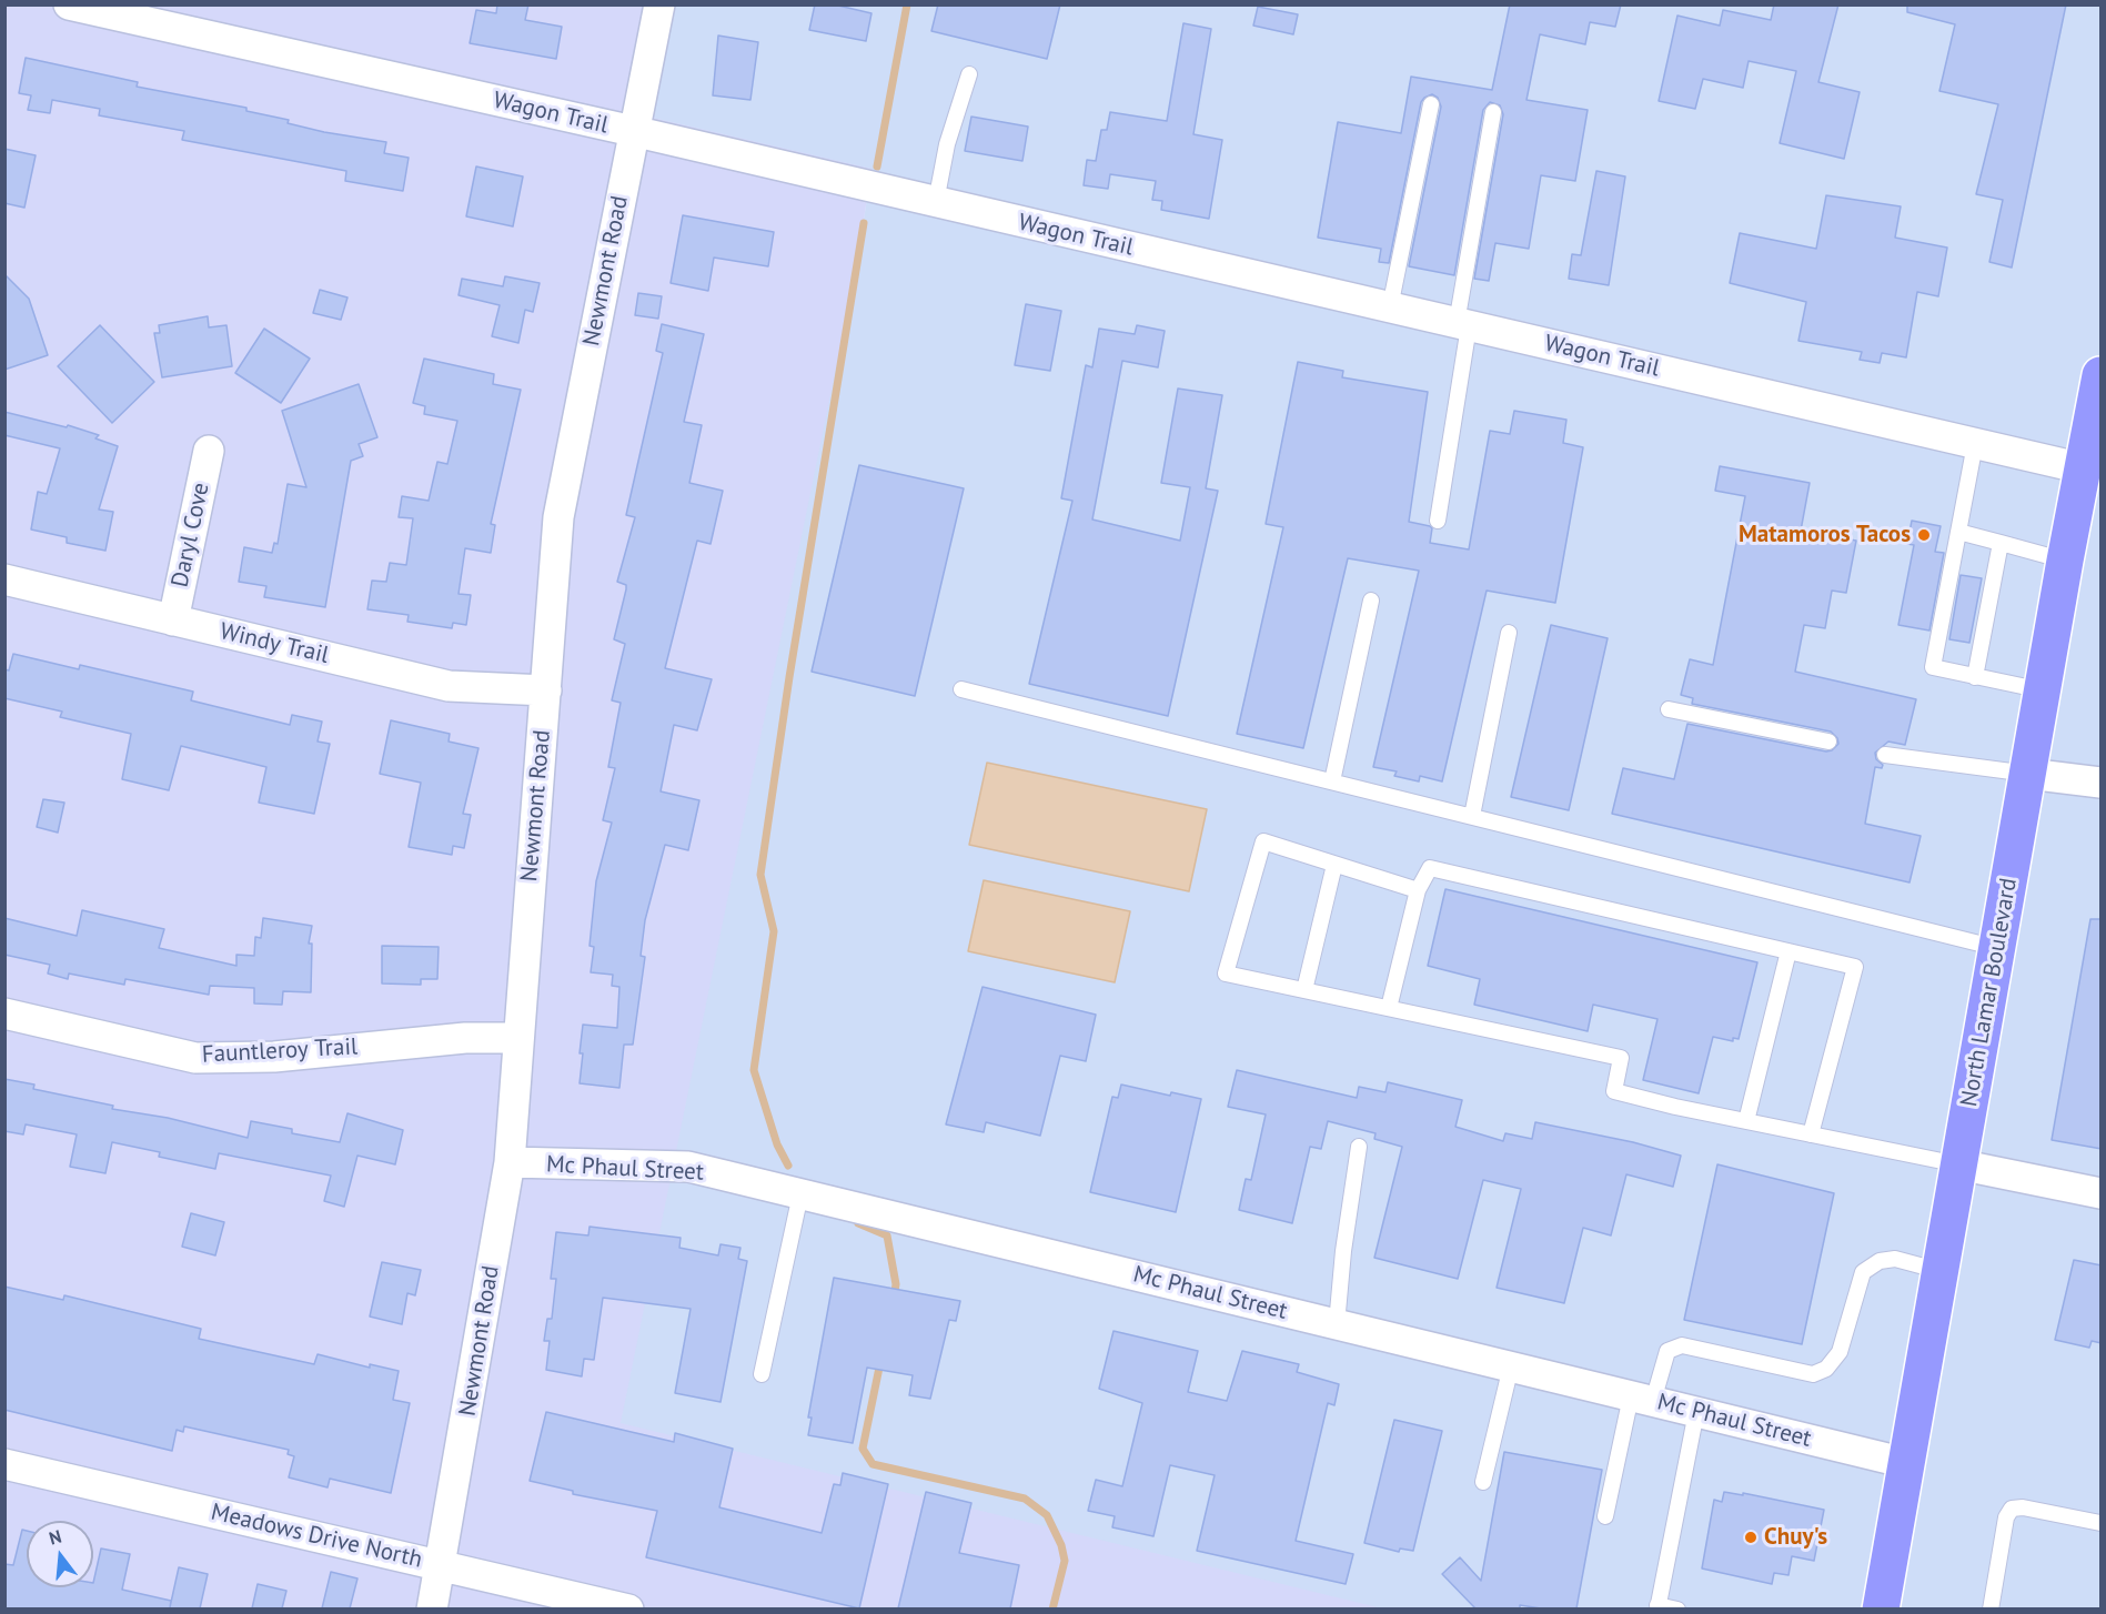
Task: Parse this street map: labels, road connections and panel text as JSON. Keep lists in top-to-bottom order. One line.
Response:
{"streets":{"main road":["North Lamar Boulevard"],"street":["Wagon Trail","Newmont Road","Daryl Cove","Windy Trail","Fauntleroy Trail","Mc Phaul Street","Meadows Drive North"]},"crossings":[["Wagon Trail","Newmont Road"],["Wagon Trail","North Lamar Boulevard"],["Newmont Road","Windy Trail"],["Newmont Road","Fauntleroy Trail"],["Newmont Road","Mc Phaul Street"],["Newmont Road","Meadows Drive North"],["Daryl Cove","Windy Trail"],["North Lamar Boulevard","Mc Phaul Street"]],"places":["Matamoros Tacos","Chuy's"],"north":"top"}
